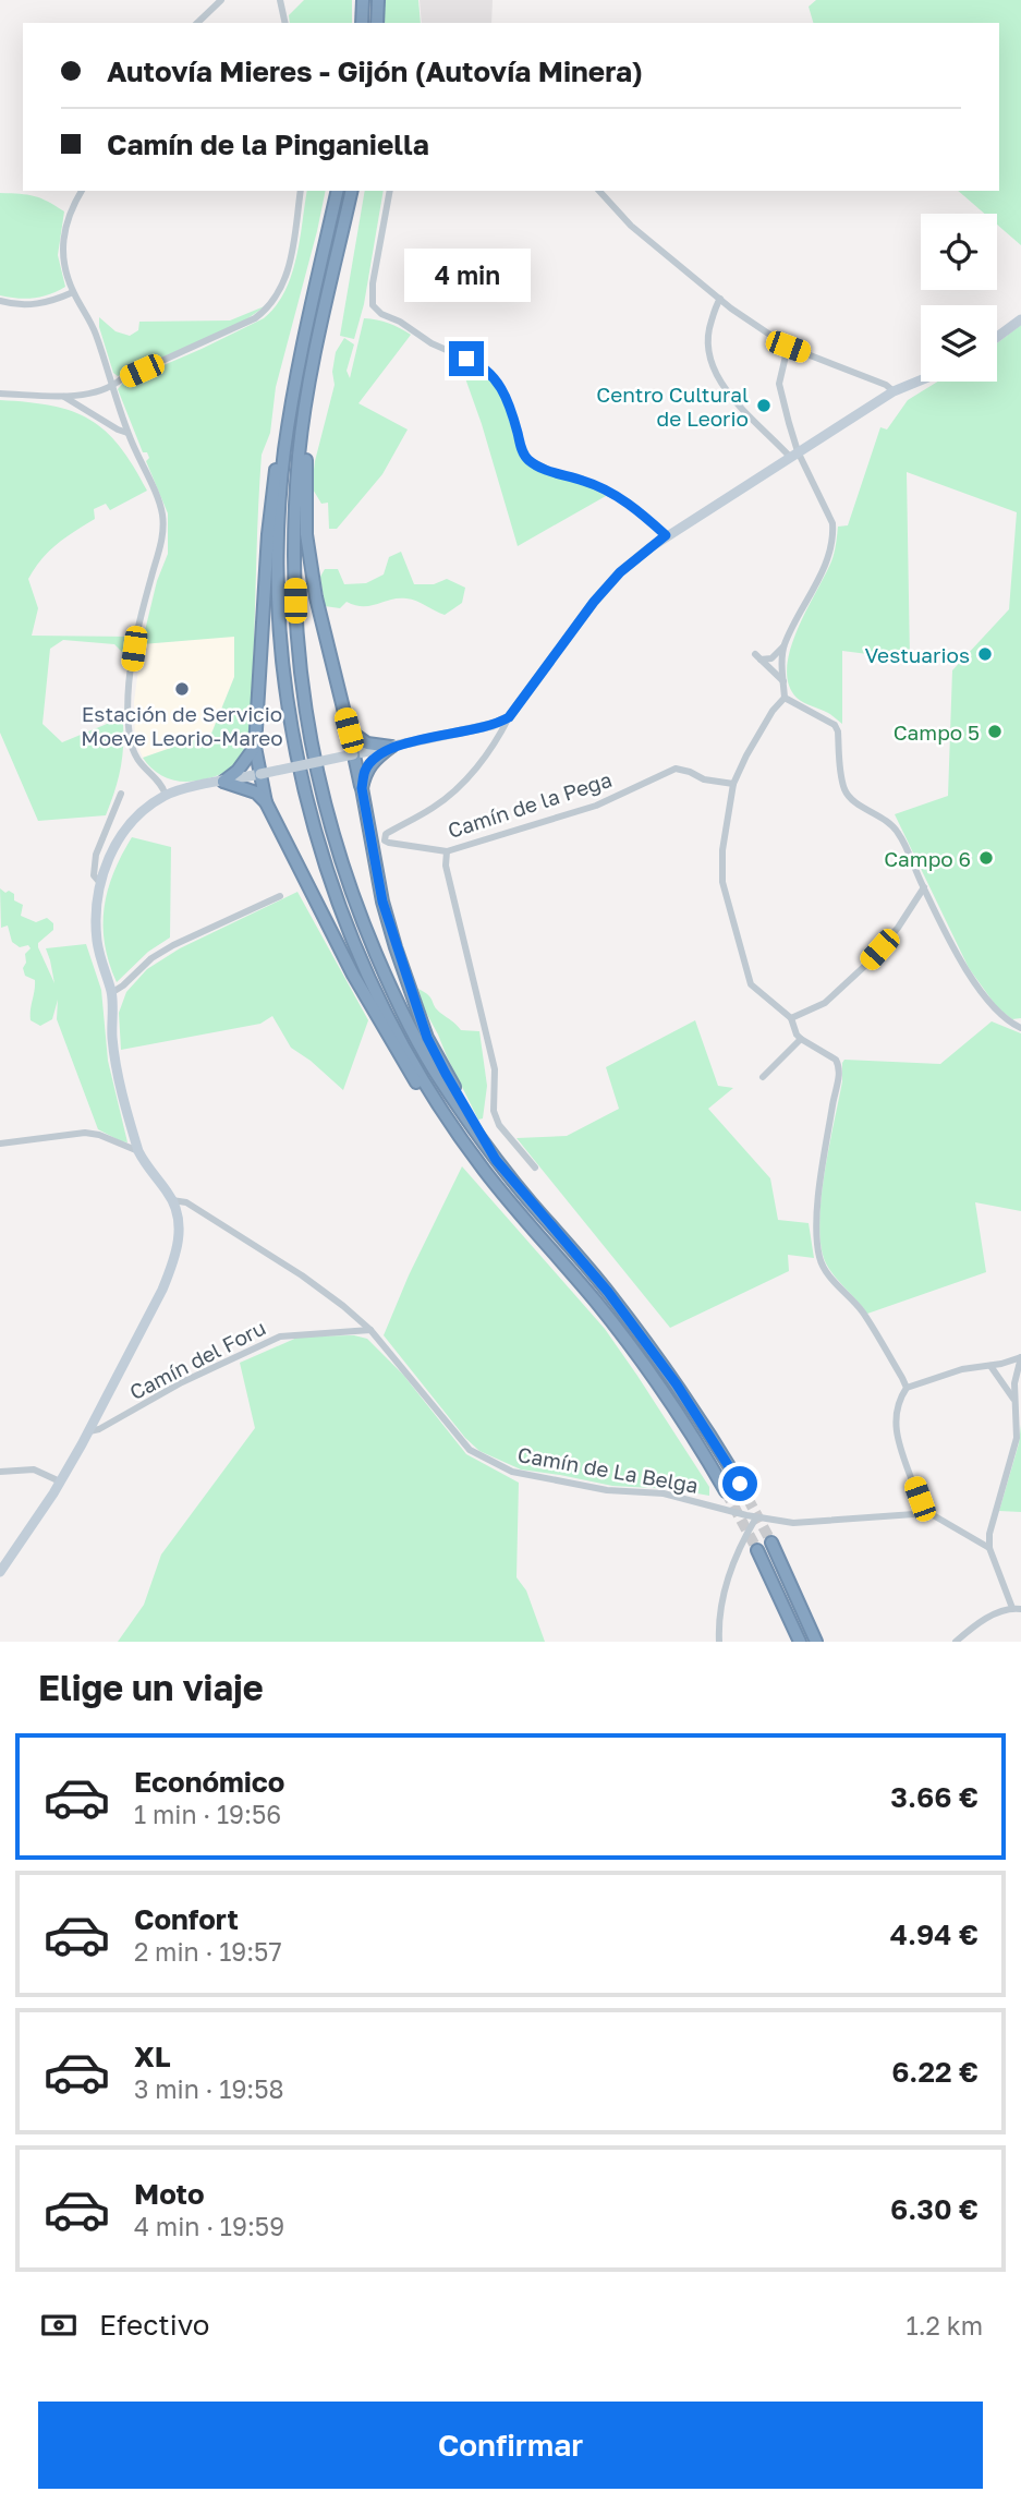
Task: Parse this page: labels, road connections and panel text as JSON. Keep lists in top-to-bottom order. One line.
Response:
{"streets":{"street":["Camín de la Pega","Camín del Foru","Camín de La Belga"]},"crossings":[["Camín del Foru","Camín de La Belga"]],"places":["Centro Cultural de Leorio","Vestuarios","Estación de Servicio Moeve Leorio-Mareo","Campo 5","Campo 6"],"page":{"banner":["Autovía Mieres - Gijón (Autovía Minera)","Camín de la Pinganiella"],"bubble":"4 min","heading":"Elige un viaje","list":[{"name":"Económico","note":"1 min · 19:56","value":"3.66 €"},{"name":"Confort","note":"2 min · 19:57","value":"4.94 €"},{"name":"XL","note":"3 min · 19:58","value":"6.22 €"},{"name":"Moto","note":"4 min · 19:59","value":"6.30 €"}],"pay":["Efectivo","1.2 km"],"buttons":"Confirmar"}}
